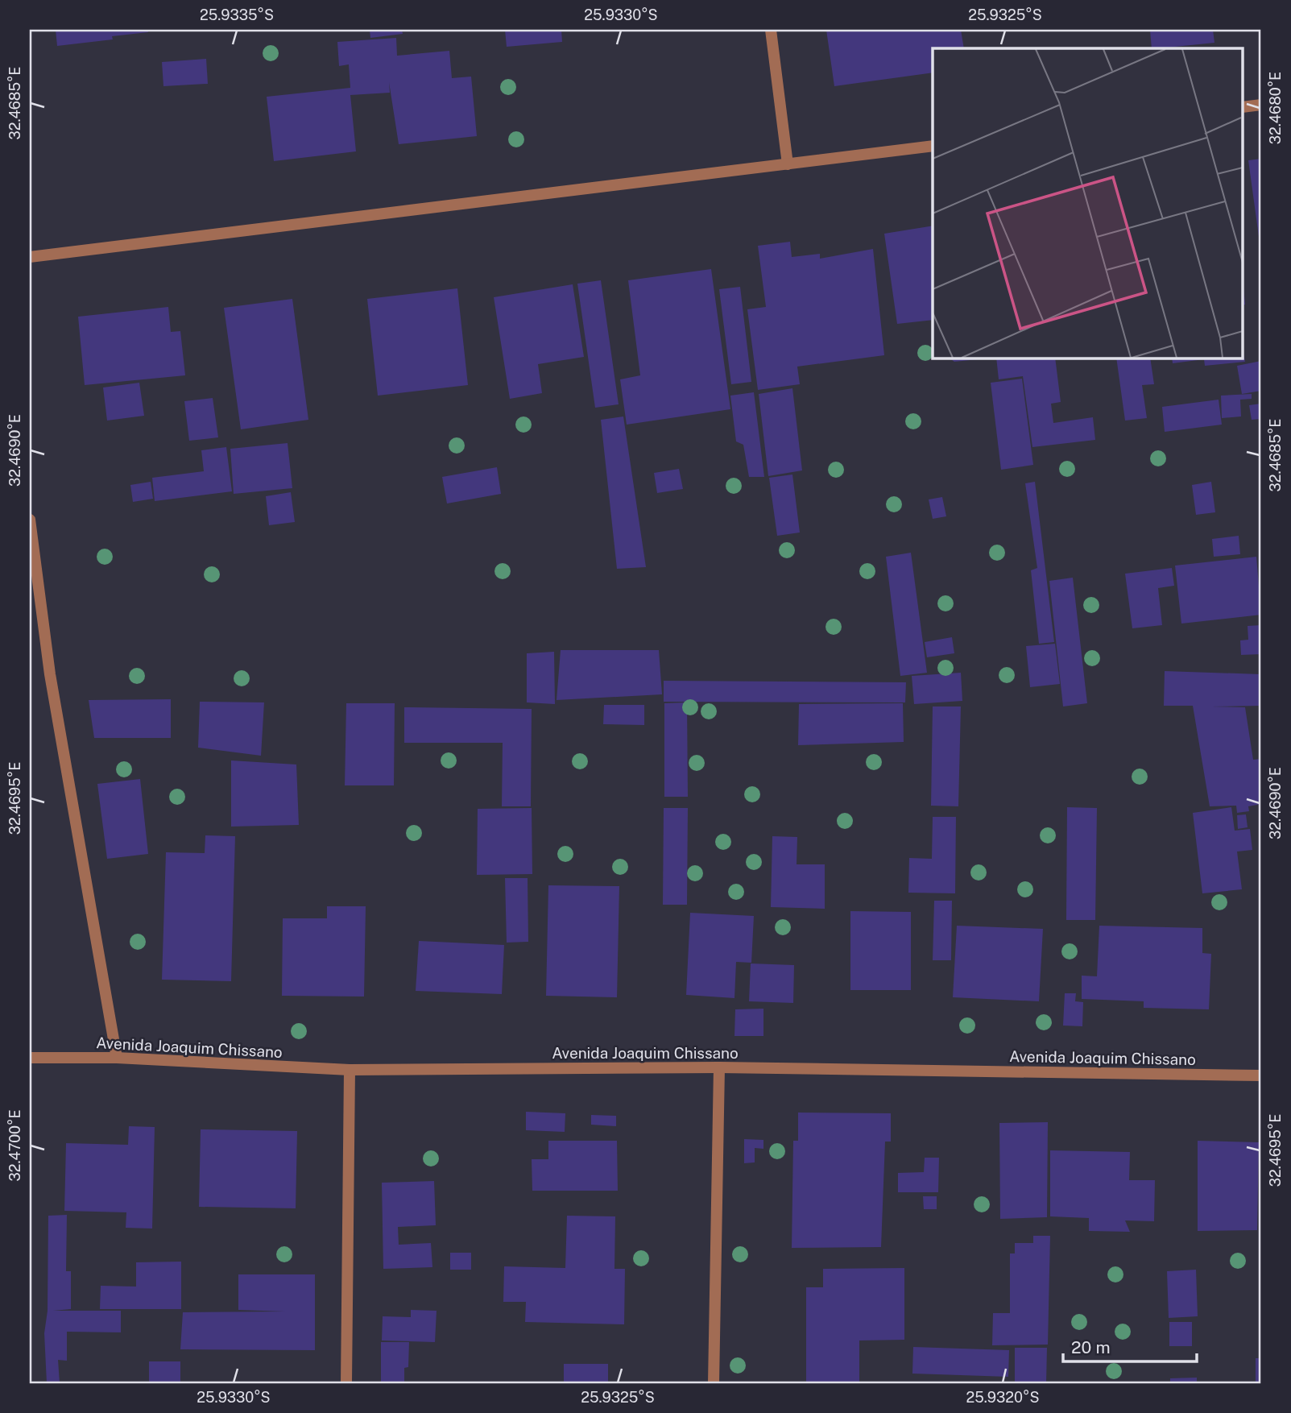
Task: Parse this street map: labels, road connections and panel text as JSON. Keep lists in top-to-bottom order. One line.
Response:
{"streets":{"street":["Avenida Joaquim Chissano"]},"scale_bar":"20 m","coordinates":["25.9335°S","25.9330°S","25.9325°S","32.4685°E","32.4680°E","32.4690°E","32.4695°E","32.4700°E","25.9320°S"]}
